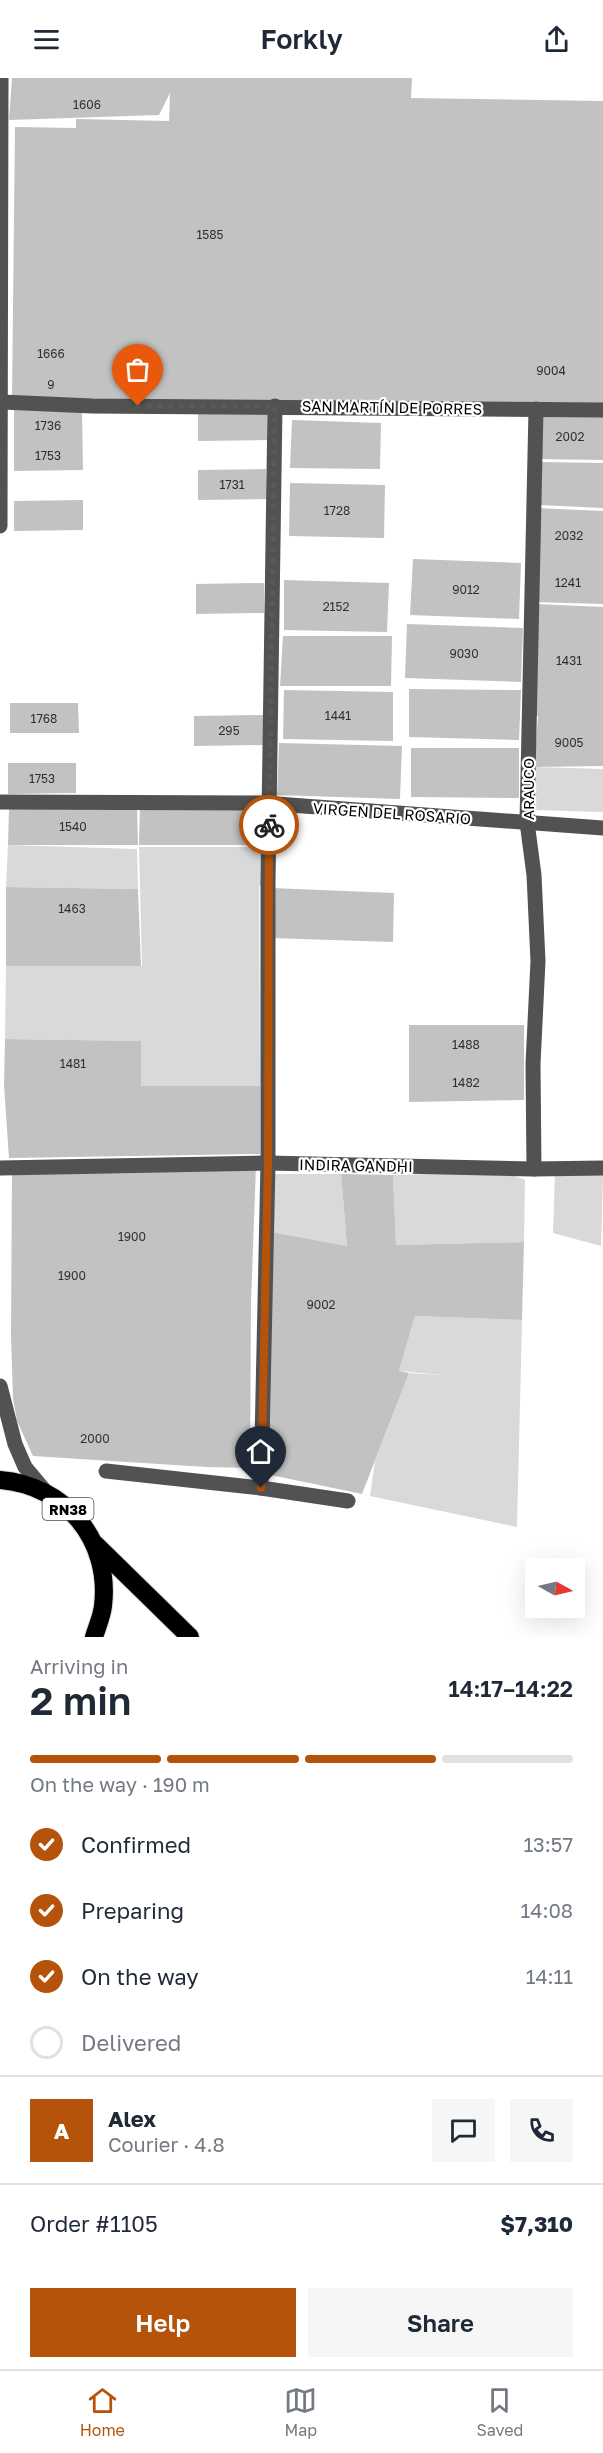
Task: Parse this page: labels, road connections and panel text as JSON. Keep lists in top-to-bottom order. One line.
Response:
{"streets":{"highway":["RN38"],"street":["SAN MARTÍN DE PORRES","ARAUCO","VIRGEN DEL ROSARIO","INDIRA GANDHI"]},"crossings":[["SAN MARTÍN DE PORRES","ARAUCO"],["ARAUCO","VIRGEN DEL ROSARIO"],["ARAUCO","INDIRA GANDHI"]],"house_numbers":["1606","1585","1666","9004","9","1736","2002","1753","1731","1728","2032","1241","9012","2152","9030","1431","1441","1768","295","9005","1753","1540","1463","1488","1481","1482","1900","1900","9002","2000"],"north":"right","page":{"header":"Forkly","heading":["2 min","Arriving in","14:17–14:22"],"panel":["Alex","Courier · 4.8","Order #1105","$7,310"],"bar":"On the way · 190 m","list":[["Confirmed","13:57"],["Preparing","14:08"],["On the way","14:11"],"Delivered"],"round":"A","buttons":["Help","Share"],"tabs":["Home","Map","Saved"]}}
